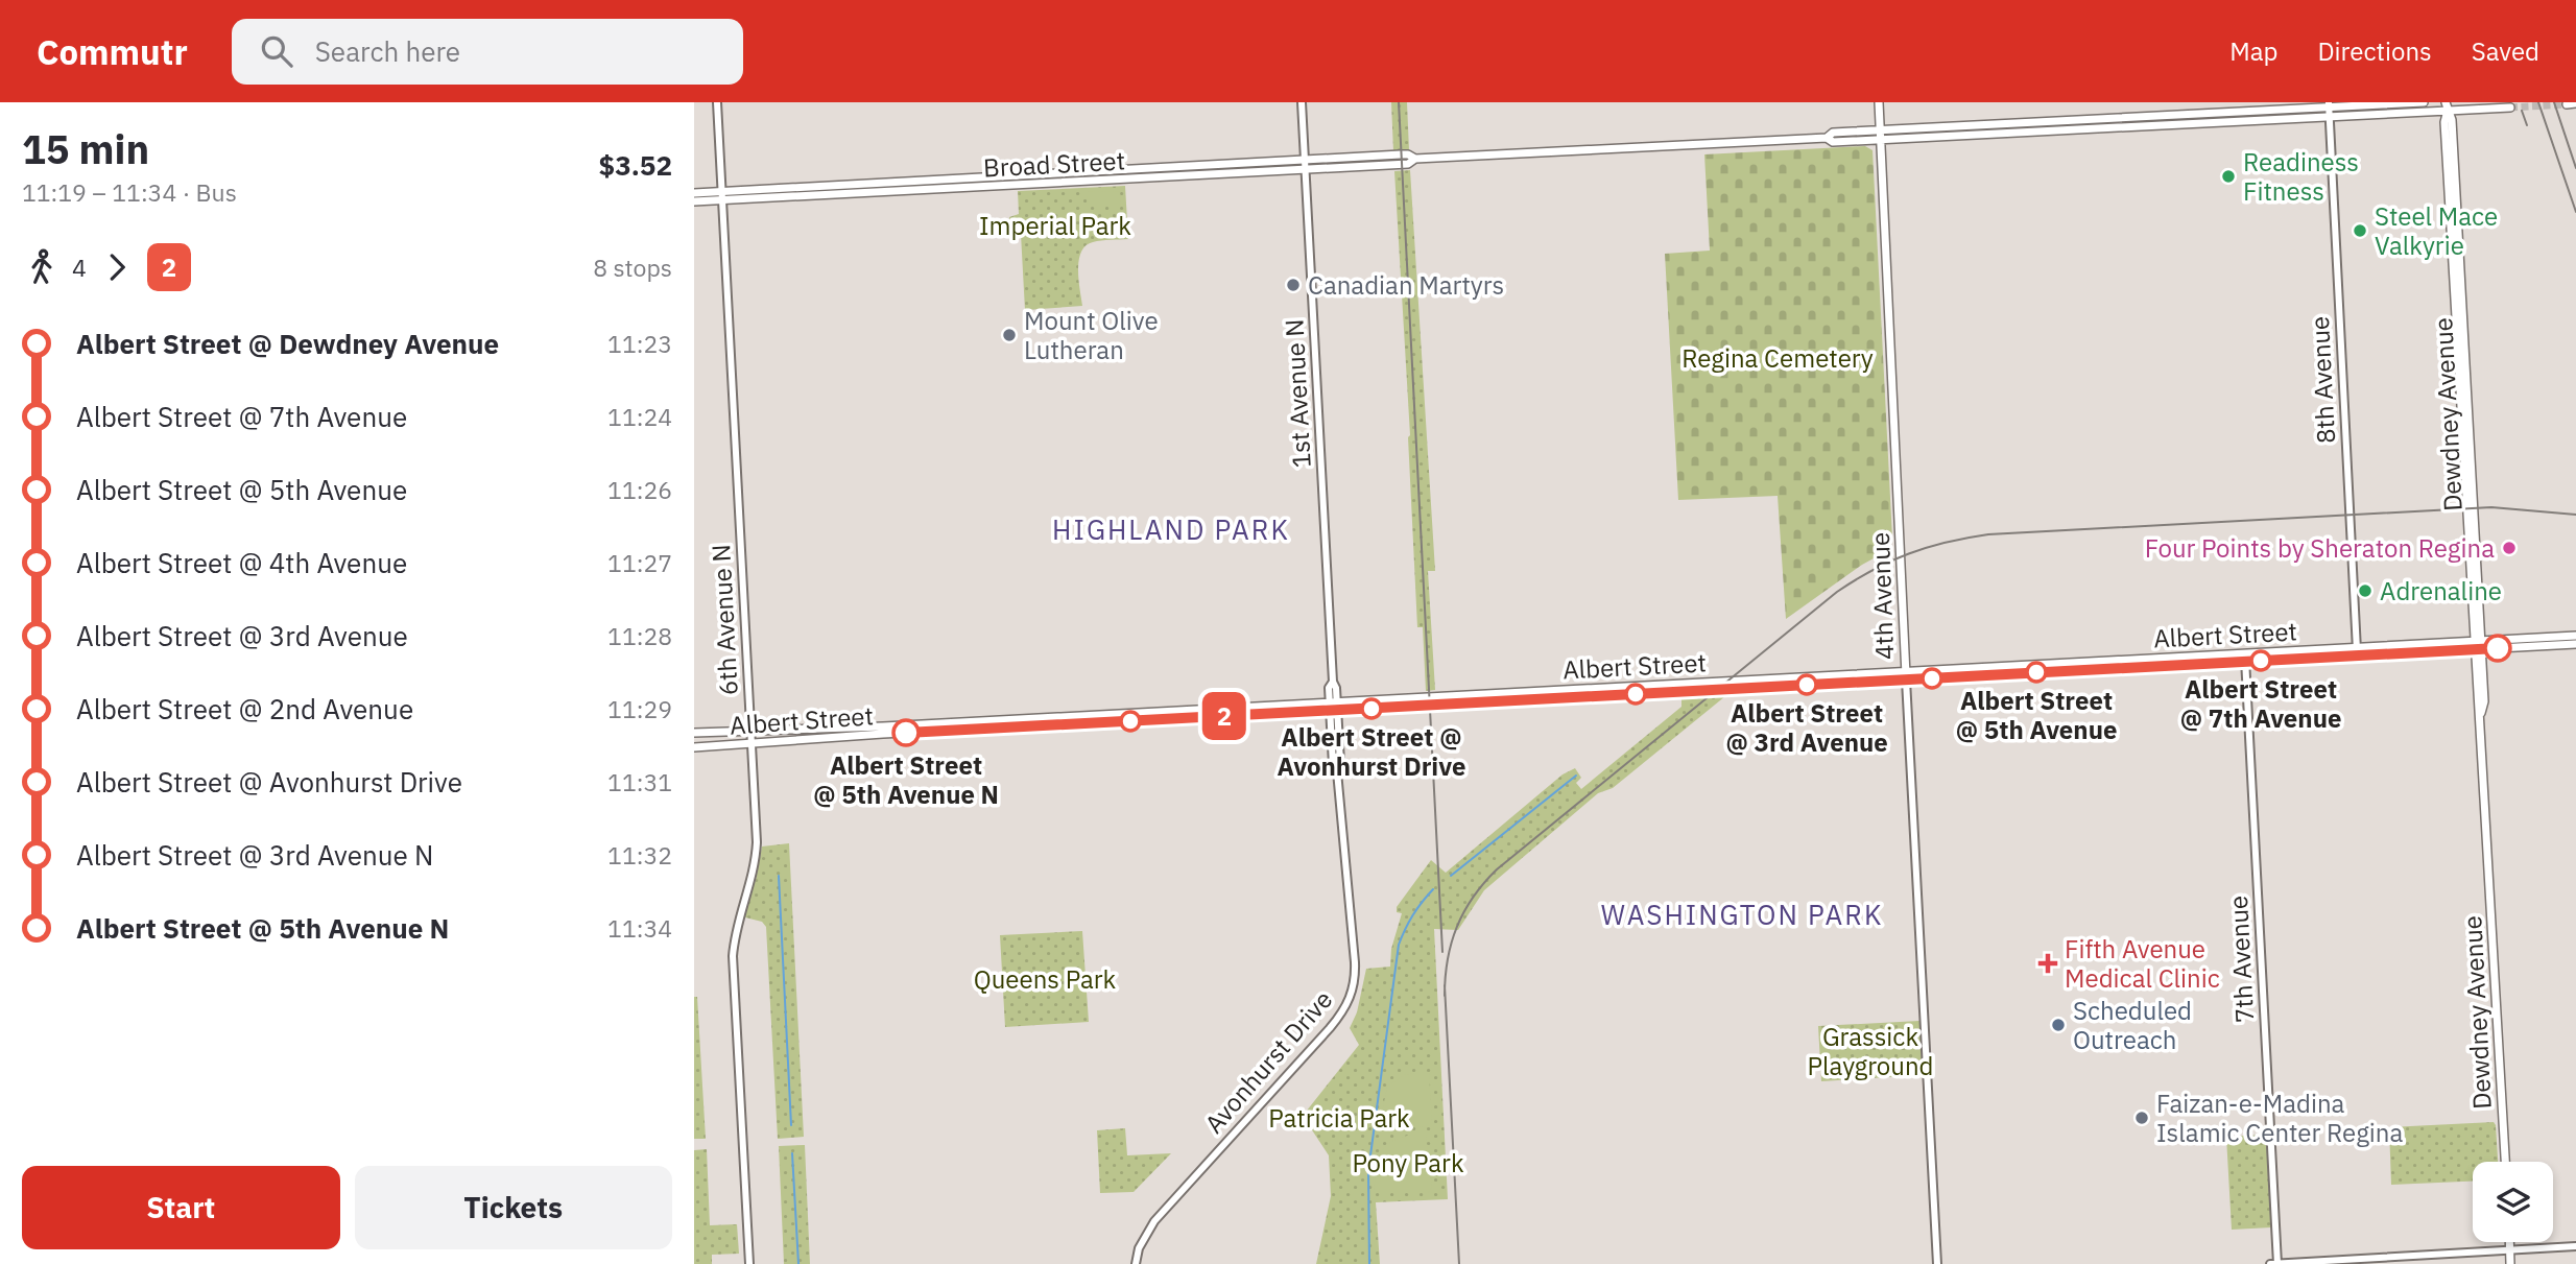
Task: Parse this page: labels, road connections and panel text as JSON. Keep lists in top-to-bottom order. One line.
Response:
{"streets":{"main road":["Broad Street","Dewdney Avenue","4th Avenue","Albert Street"],"street":["8th Avenue","1st Avenue N","6th Avenue N","7th Avenue","Avonhurst Drive"]},"crossings":[["Broad Street","8th Avenue"],["Broad Street","1st Avenue N"],["Broad Street","Dewdney Avenue"],["Broad Street","4th Avenue"],["Broad Street","6th Avenue N"],["8th Avenue","Albert Street"],["1st Avenue N","Albert Street"],["1st Avenue N","Avonhurst Drive"],["Dewdney Avenue","Albert Street"],["4th Avenue","Albert Street"],["6th Avenue N","Albert Street"],["Albert Street","7th Avenue"],["Albert Street","Avonhurst Drive"]],"districts":["HIGHLAND PARK","WASHINGTON PARK"],"parks":["Imperial Park","Regina Cemetery","Queens Park","Grassick Playground","Patricia Park","Pony Park"],"places":{"other":["Readiness Fitness","Steel Mace Valkyrie","Canadian Martyrs","Mount Olive Lutheran","Four Points by Sheraton Regina","Adrenaline","Albert Street @ 7th Avenue","Albert Street @ 5th Avenue","Albert Street @ 3rd Avenue","Albert Street @ Avonhurst Drive","Albert Street @ 5th Avenue N","Scheduled Outreach","Faizan-e-Madina Islamic Center Regina"],"health":["Fifth Avenue Medical Clinic"]},"lines":["bus line 2"],"page":{"header":"Commutr","search":"Search here","nav":["Map","Directions","Saved"],"heading":["15 min","11:19 – 11:34 · Bus","$3.52"],"on_map":"2","legs":["4","2","8 stops"],"list":[{"name":"Albert Street @ Dewdney Avenue","value":"11:23"},{"name":"Albert Street @ 7th Avenue","value":"11:24"},{"name":"Albert Street @ 5th Avenue","value":"11:26"},{"name":"Albert Street @ 4th Avenue","value":"11:27"},{"name":"Albert Street @ 3rd Avenue","value":"11:28"},{"name":"Albert Street @ 2nd Avenue","value":"11:29"},{"name":"Albert Street @ Avonhurst Drive","value":"11:31"},{"name":"Albert Street @ 3rd Avenue N","value":"11:32"},{"name":"Albert Street @ 5th Avenue N","value":"11:34"}],"buttons":["Start","Tickets"]}}
